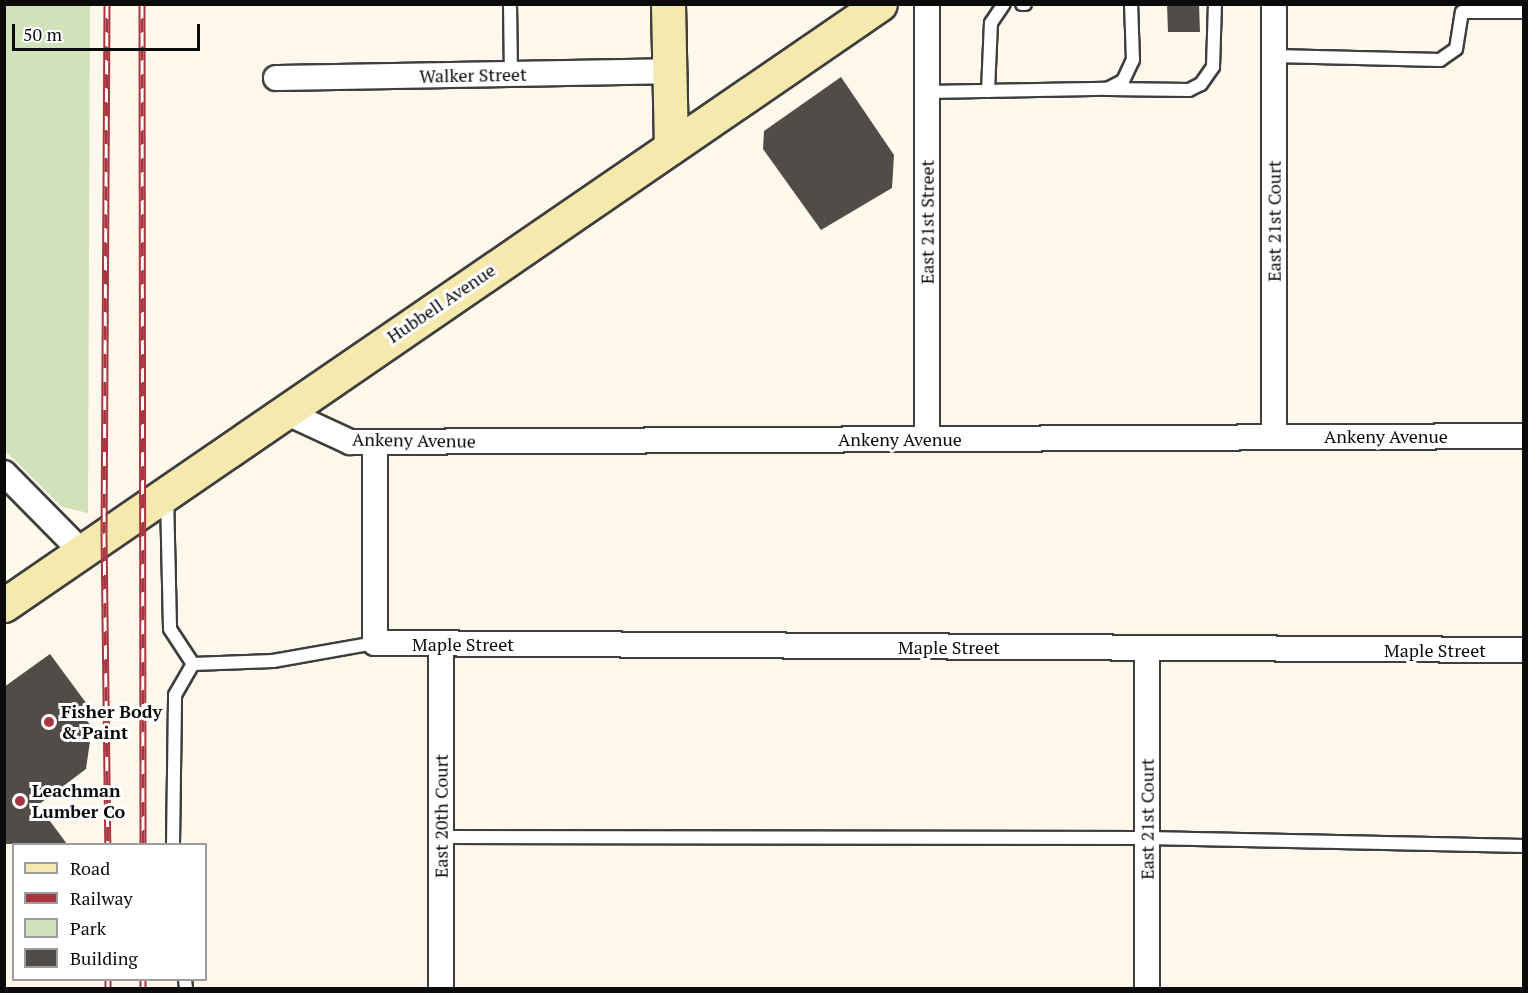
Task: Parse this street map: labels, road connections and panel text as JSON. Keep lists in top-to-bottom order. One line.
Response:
{"streets":{"main road":["Hubbell Avenue"],"street":["Walker Street","East 21st Court","East 21st Street","Ankeny Avenue","Maple Street","East 20th Court"]},"crossings":[["East 21st Court","Ankeny Avenue"],["East 21st Court","Maple Street"],["East 21st Street","Ankeny Avenue"],["Hubbell Avenue","Ankeny Avenue"],["Maple Street","East 20th Court"]],"places":["Fisher Body & Paint","Leachman Lumber Co"],"legend":["Road","Railway","Park","Building"],"scale_bar":"50 m"}
